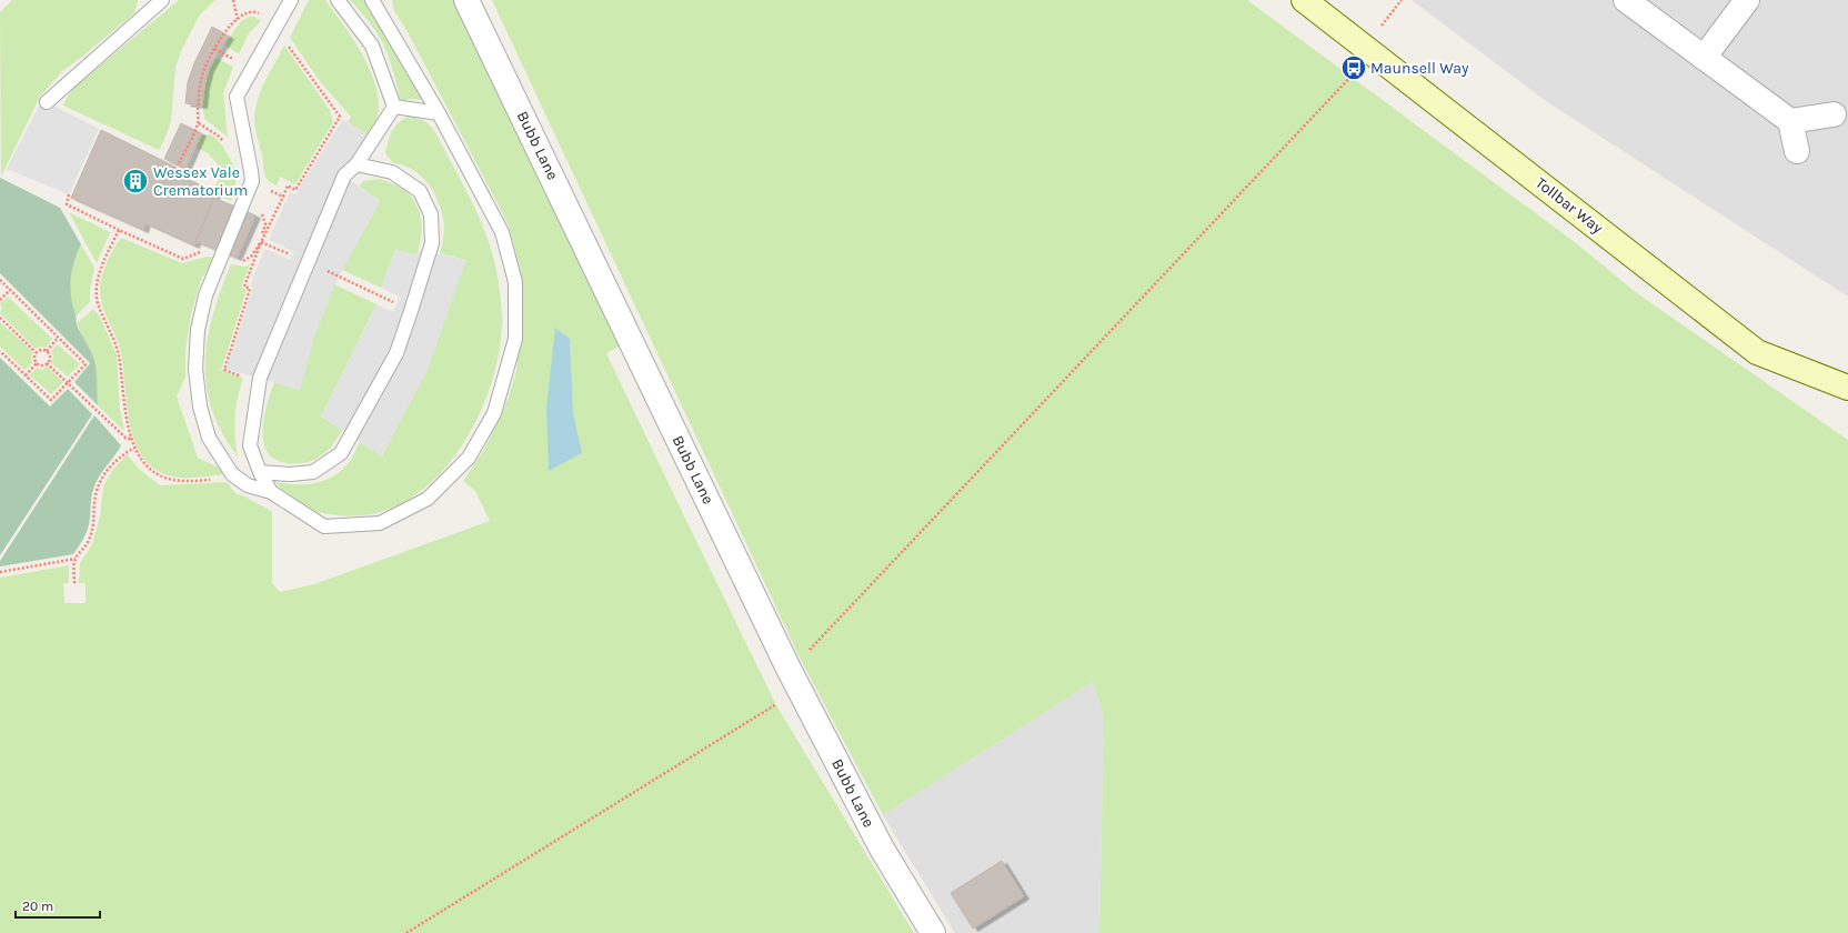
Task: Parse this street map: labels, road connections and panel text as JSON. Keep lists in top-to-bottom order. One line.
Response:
{"streets":{"main road":["Tollbar Way"],"street":["Bubb Lane"]},"places":{"bus stop":["Maunsell Way"],"building":["Wessex Vale Crematorium"]},"scale_bar":"20 m"}
